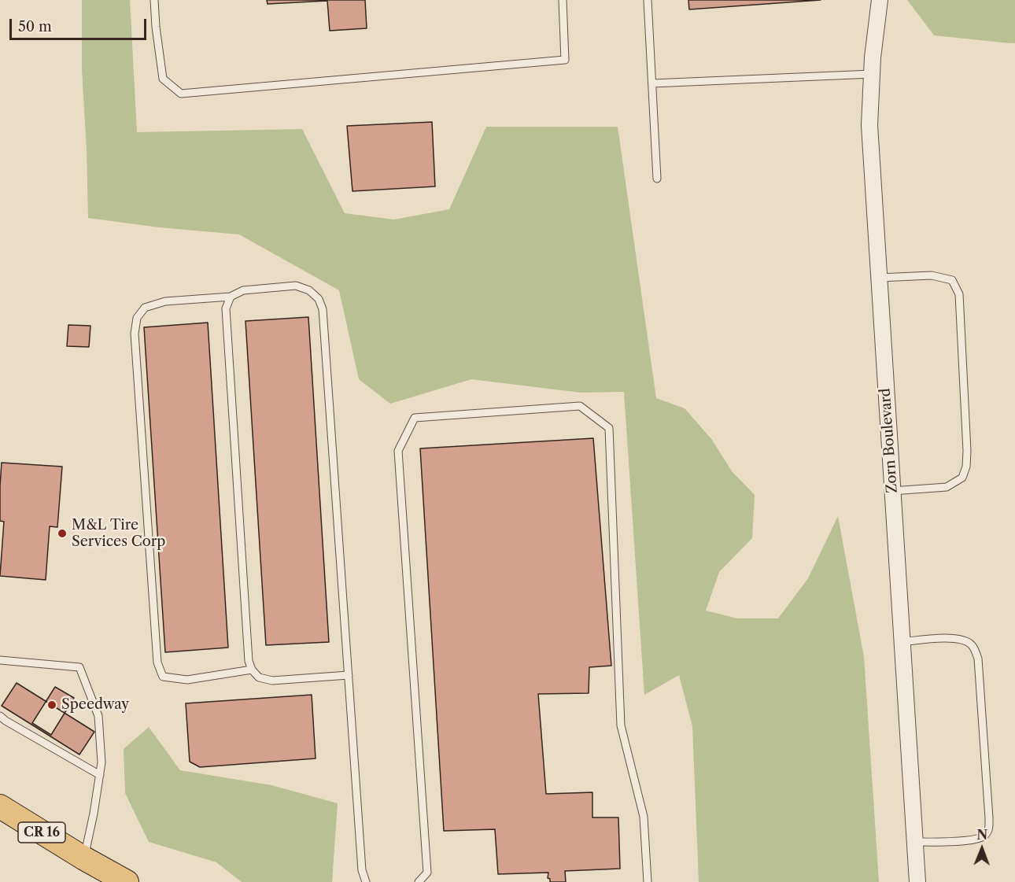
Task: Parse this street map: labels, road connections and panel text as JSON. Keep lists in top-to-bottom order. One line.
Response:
{"streets":{"main road":["CR 16"],"street":["Zorn Boulevard"]},"places":["M&L Tire Services Corp","Speedway"],"scale_bar":"50 m","north":"top"}
